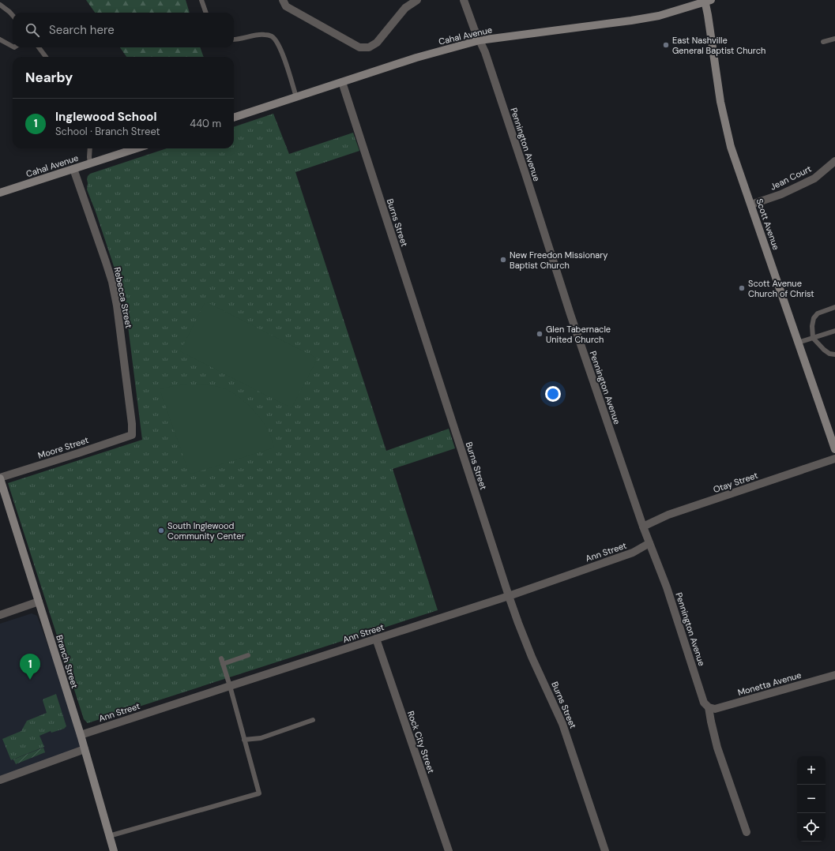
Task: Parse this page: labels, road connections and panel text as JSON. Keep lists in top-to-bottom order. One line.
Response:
{"streets":{"street":["Cahal Avenue","Pennington Avenue","Jean Court","Burns Street","Scott Avenue","Rebecca Street","Moore Street","Otay Street","Ann Street","Branch Street","Monetta Avenue","Rock City Street"]},"crossings":[["Cahal Avenue","Pennington Avenue"],["Cahal Avenue","Burns Street"],["Cahal Avenue","Scott Avenue"],["Cahal Avenue","Rebecca Street"],["Pennington Avenue","Otay Street"],["Pennington Avenue","Ann Street"],["Pennington Avenue","Monetta Avenue"],["Jean Court","Scott Avenue"],["Burns Street","Ann Street"],["Rebecca Street","Moore Street"],["Moore Street","Branch Street"],["Ann Street","Branch Street"],["Ann Street","Rock City Street"]],"places":["East Nashville General Baptist Church","New Freedon Missionary Baptist Church","Scott Avenue Church of Christ","Glen Tabernacle United Church","South Inglewood Community Center"],"page":{"search":"Search here","heading":"Nearby","list":[{"mark":"1","name":"Inglewood School","note":"School · Branch Street","value":"440 m"}],"pins":"1","map_buttons":["+","−"]}}
